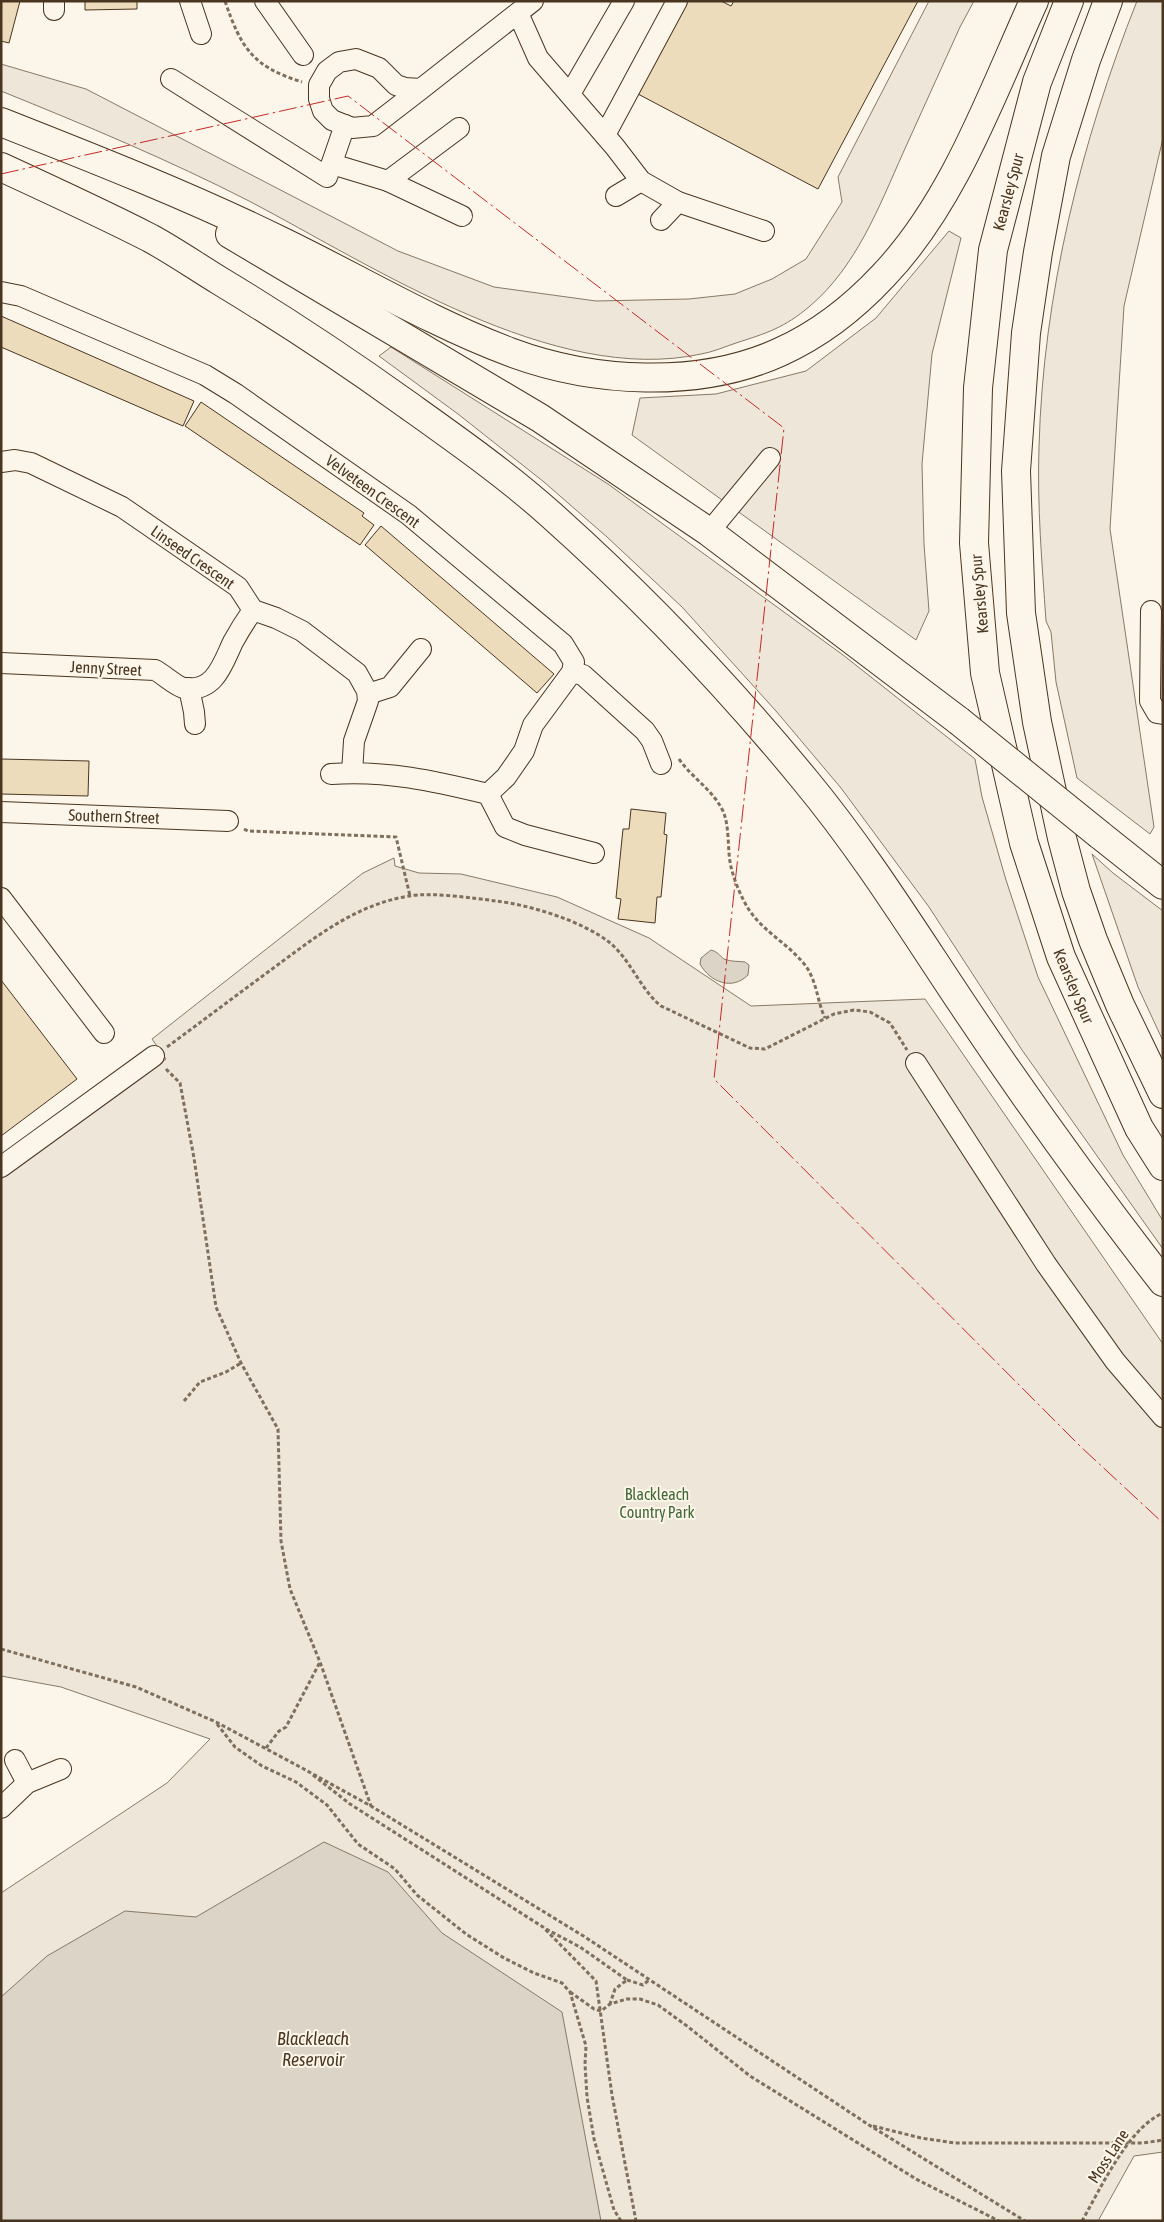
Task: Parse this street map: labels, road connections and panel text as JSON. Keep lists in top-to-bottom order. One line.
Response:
{"streets":{"highway":["Kearsley Spur"],"street":["Velveteen Crescent","Linseed Crescent","Jenny Street","Southern Street"],"path":["Moss Lane"]},"water":["Blackleach Reservoir"],"parks":["Blackleach Country Park"]}
